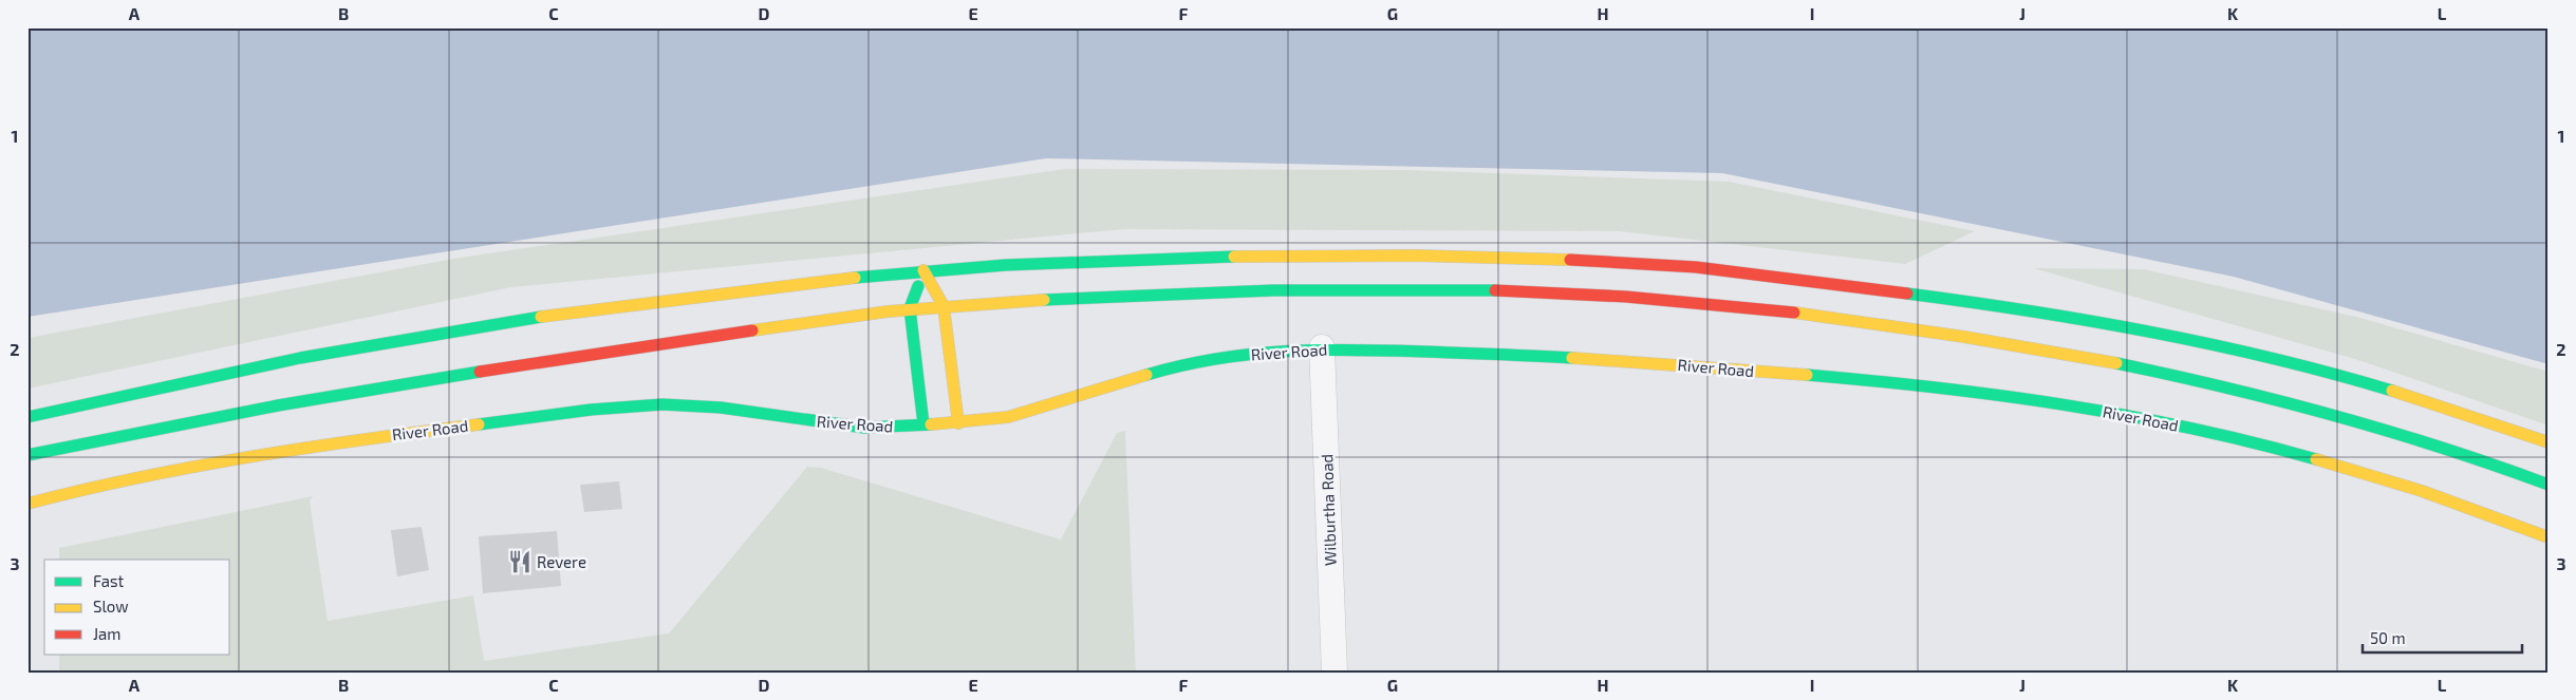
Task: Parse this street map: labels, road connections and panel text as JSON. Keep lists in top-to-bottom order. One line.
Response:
{"streets":{"main road":["River Road"],"street":["Wilburtha Road"]},"crossings":[["River Road","Wilburtha Road"]],"places":{"restaurant":["Revere"]},"legend":["Fast","Slow","Jam"],"scale_bar":"50 m","grid":{"columns":["A","B","C","D","E","F","G","H","I","J","K","L"],"rows":["1","2","3"]}}
